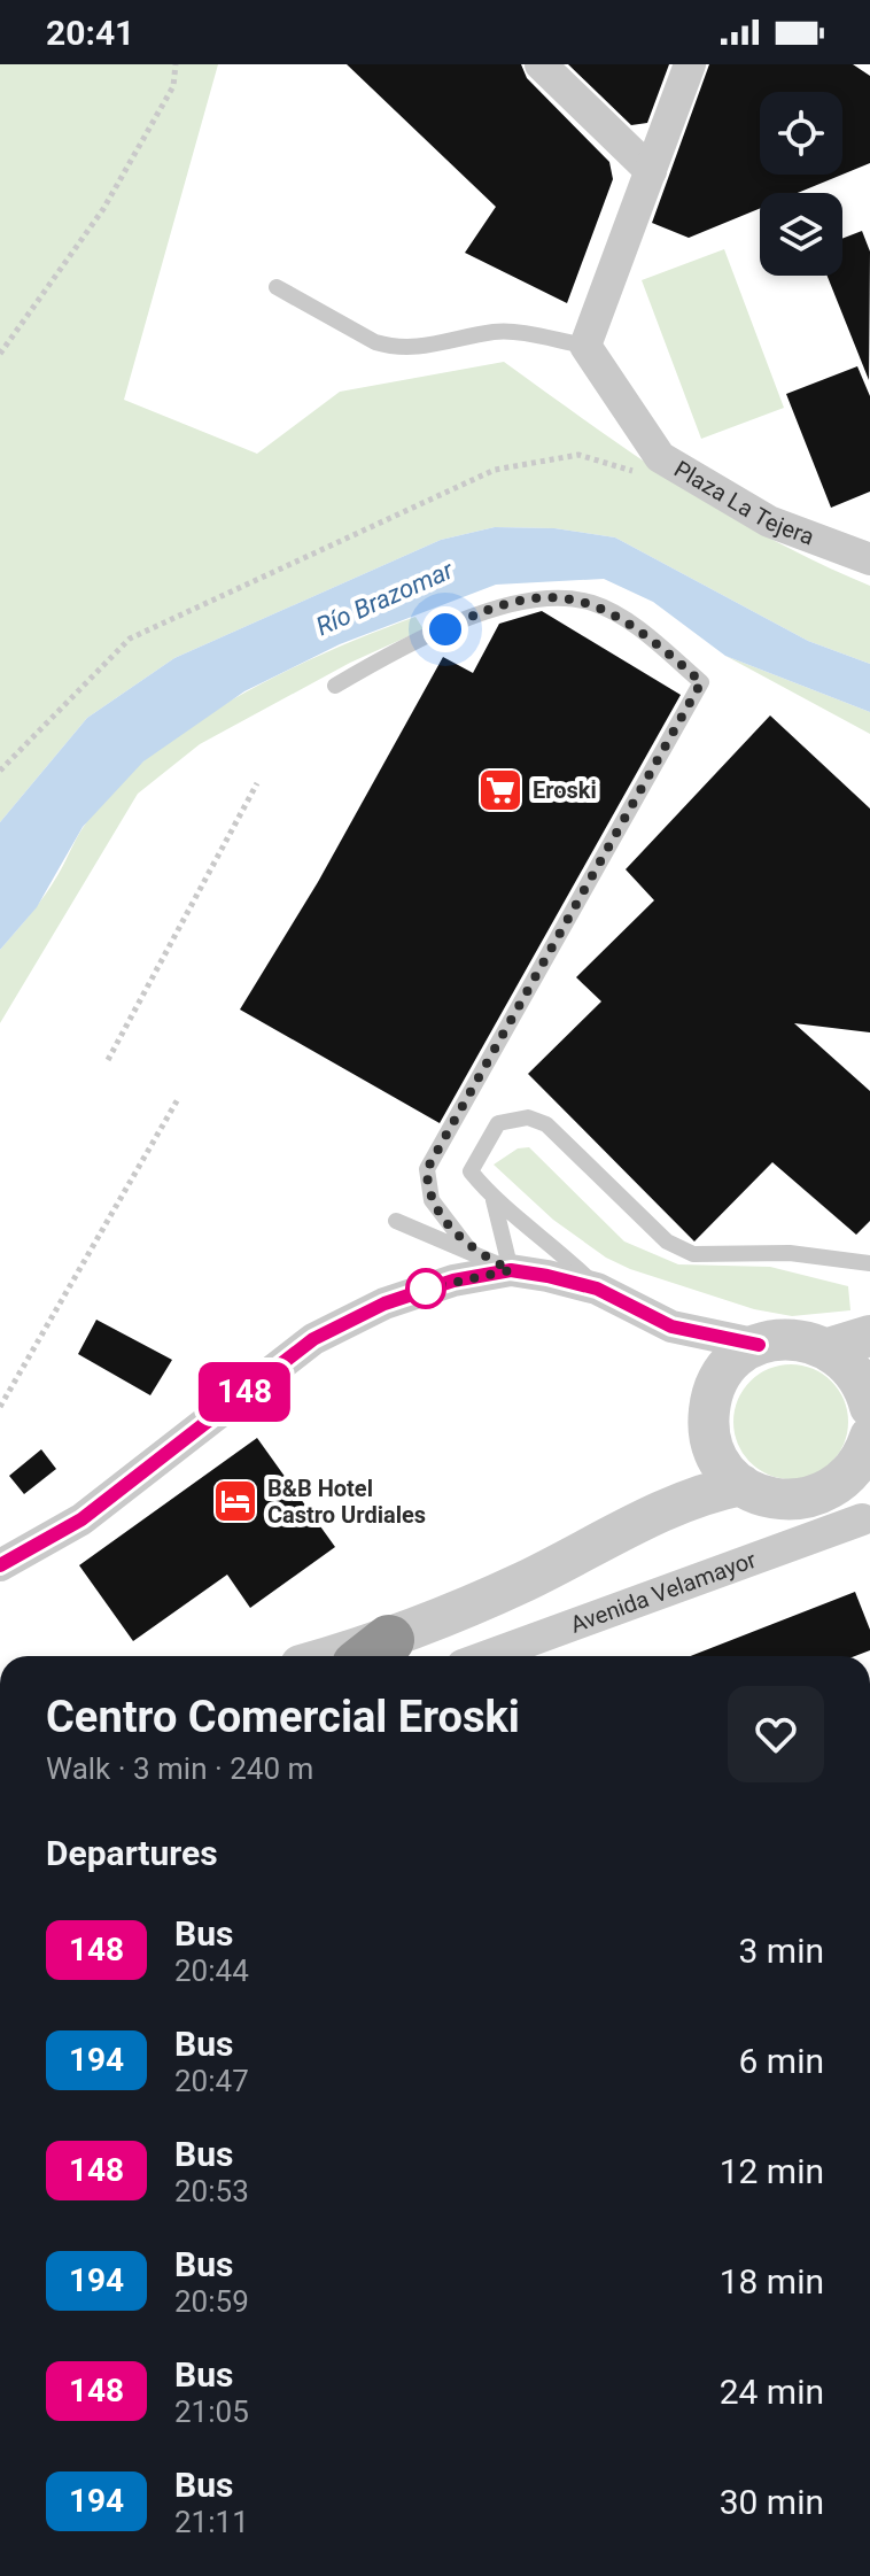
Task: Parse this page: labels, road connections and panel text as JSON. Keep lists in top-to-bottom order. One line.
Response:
{"streets":{"street":["Plaza La Tejera","Avenida Velamayor"]},"water":["Río Brazomar"],"places":{"supermarket":["Eroski"],"hotel":["B&B Hotel Castro Urdiales"]},"lines":["bus line 148"],"page":{"status":"20:41","on_map":"148","heading":[["Centro Comercial Eroski","Walk · 3 min · 240 m"],"Departures"],"list":[{"mark":"148","name":"Bus","note":"20:44","value":"3 min"},{"mark":"194","name":"Bus","note":"20:47","value":"6 min"},{"mark":"148","name":"Bus","note":"20:53","value":"12 min"},{"mark":"194","name":"Bus","note":"20:59","value":"18 min"},{"mark":"148","name":"Bus","note":"21:05","value":"24 min"},{"mark":"194","name":"Bus","note":"21:11","value":"30 min"}]}}
